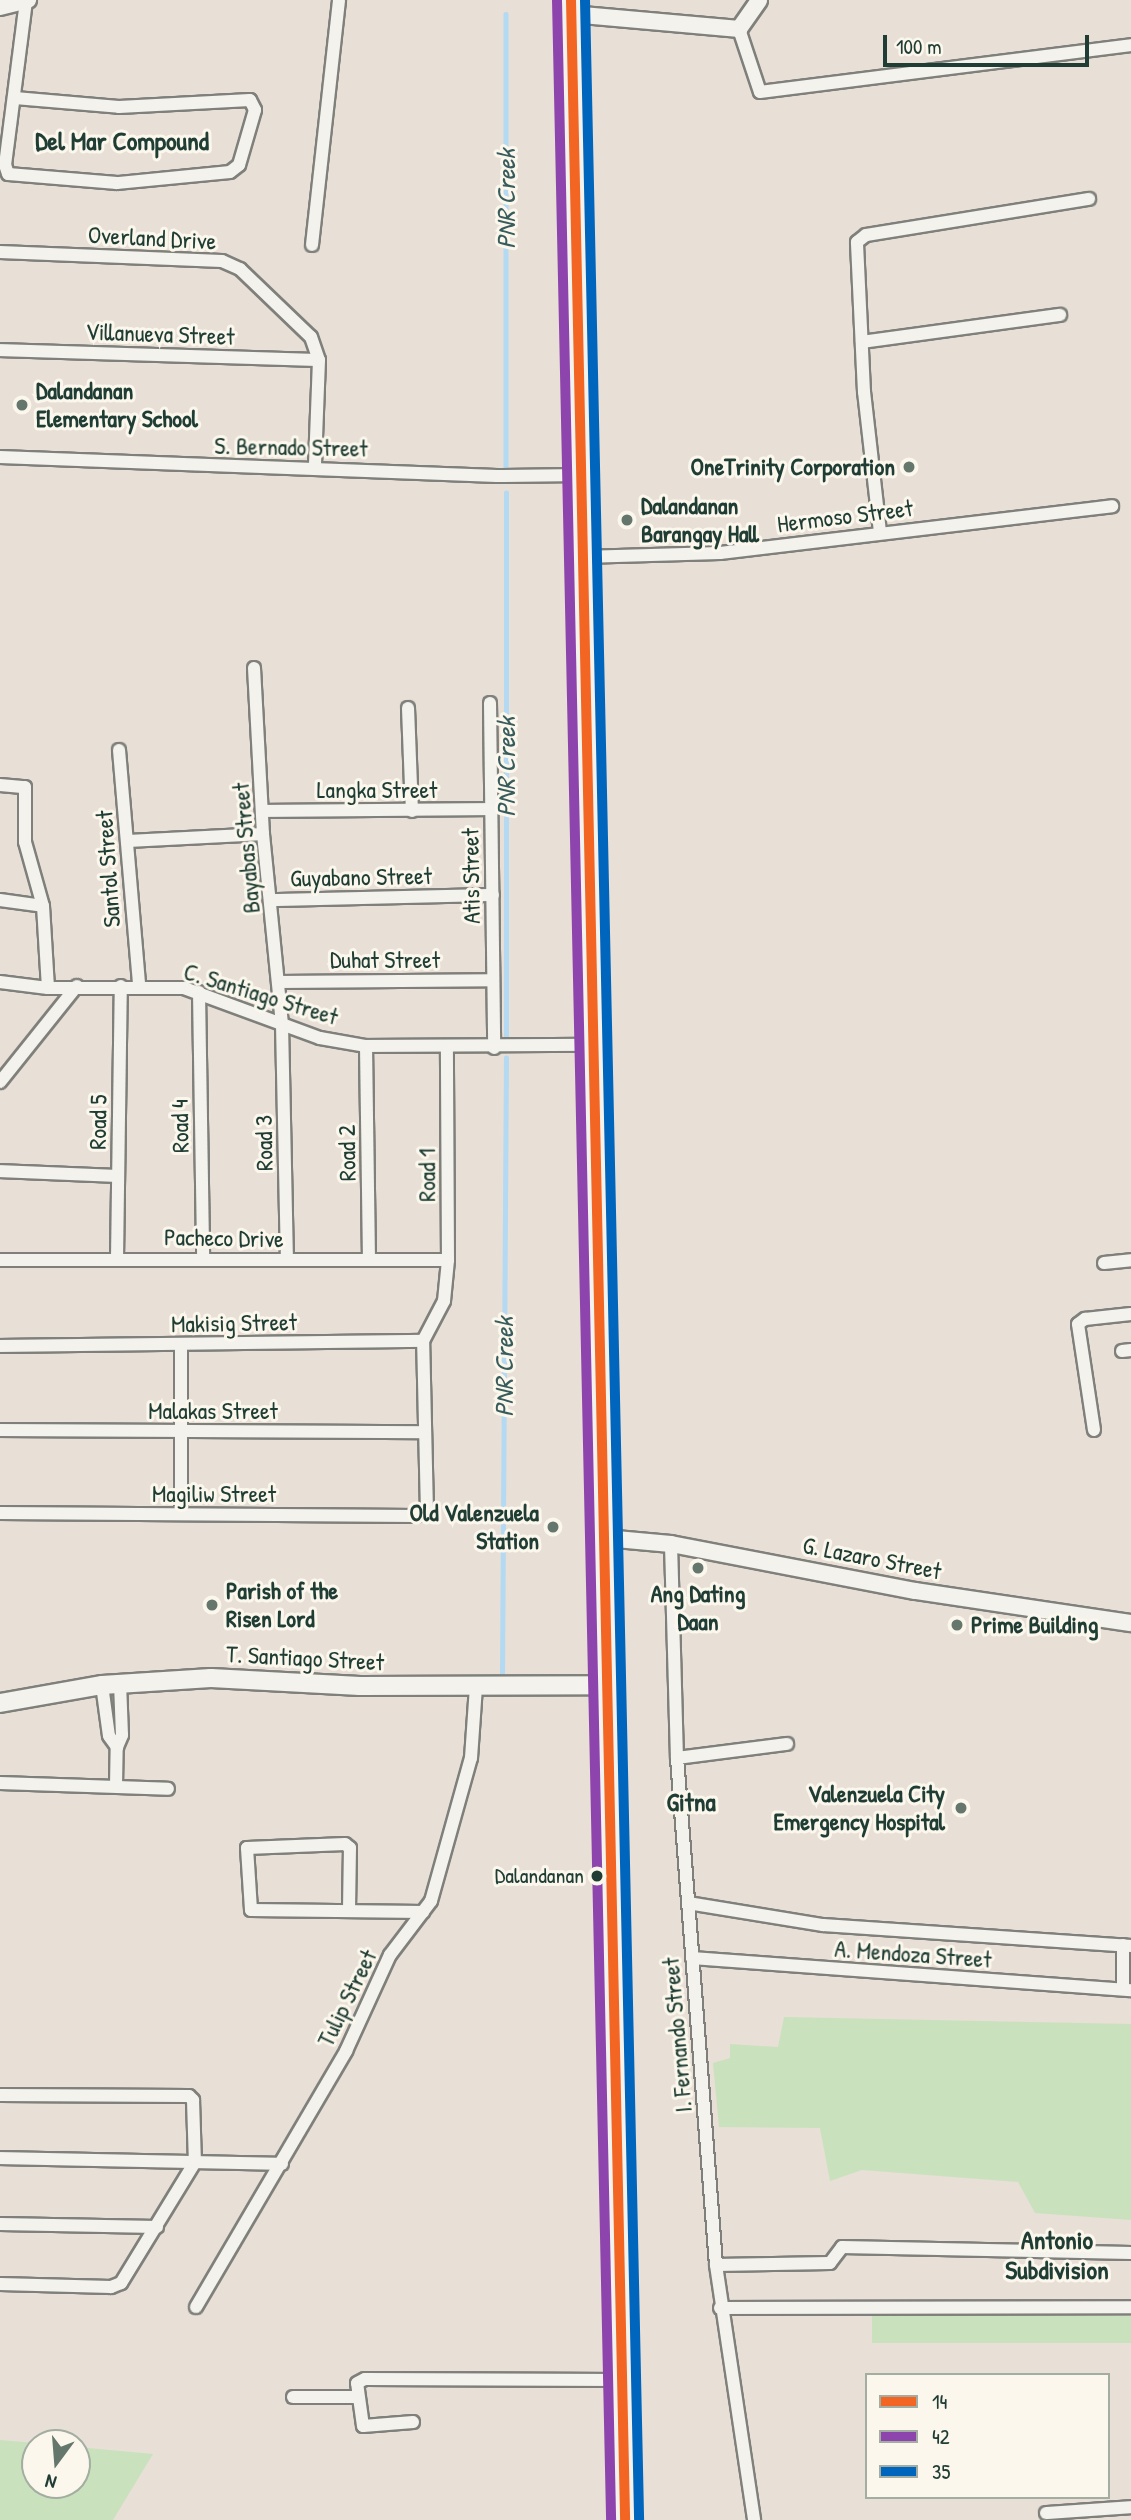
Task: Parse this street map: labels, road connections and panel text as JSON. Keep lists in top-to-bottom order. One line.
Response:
{"streets":{"main road":["T. Santiago Street"],"street":["Overland Drive","Villanueva Street","S. Bernado Street","Hermoso Street","Langka Street","Bayabas Street","Santol Street","Atis Street","Guyabano Street","Duhat Street","C. Santiago Street","Road 5","Road 4","Road 3","Road 2","Road 1","Pacheco Drive","Makisig Street","Malakas Street","Magiliw Street","G. Lazaro Street","A. Mendoza Street","Tulip Street","I. Fernando Street"]},"crossings":[["Overland Drive","Villanueva Street"],["Overland Drive","S. Bernado Street"],["Langka Street","Bayabas Street"],["Langka Street","Atis Street"],["Bayabas Street","Guyabano Street"],["Bayabas Street","Duhat Street"],["Bayabas Street","C. Santiago Street"],["Bayabas Street","Road 3"],["Santol Street","C. Santiago Street"],["Atis Street","Guyabano Street"],["Atis Street","Duhat Street"],["Atis Street","C. Santiago Street"],["C. Santiago Street","Road 5"],["C. Santiago Street","Road 4"],["C. Santiago Street","Road 3"],["C. Santiago Street","Road 2"],["C. Santiago Street","Road 1"],["Road 5","Pacheco Drive"],["Road 4","Pacheco Drive"],["Road 3","Pacheco Drive"],["Road 2","Pacheco Drive"],["Road 1","Pacheco Drive"],["Road 1","Makisig Street"],["Malakas Street","Magiliw Street"],["G. Lazaro Street","I. Fernando Street"],["T. Santiago Street","Tulip Street"],["A. Mendoza Street","I. Fernando Street"]],"districts":["Del Mar Compound","Gitna","Antonio Subdivision"],"water":["PNR Creek"],"places":["Dalandanan Elementary School","OneTrinity Corporation","Dalandanan Barangay Hall","Old Valenzuela Station","Ang Dating Daan","Parish of the Risen Lord","Prime Building","Valenzuela City Emergency Hospital","Dalandanan"],"lines":["transit line 14","transit line 42","transit line 35"],"legend":["14","42","35"],"scale_bar":"100 m","north":"bottom"}
